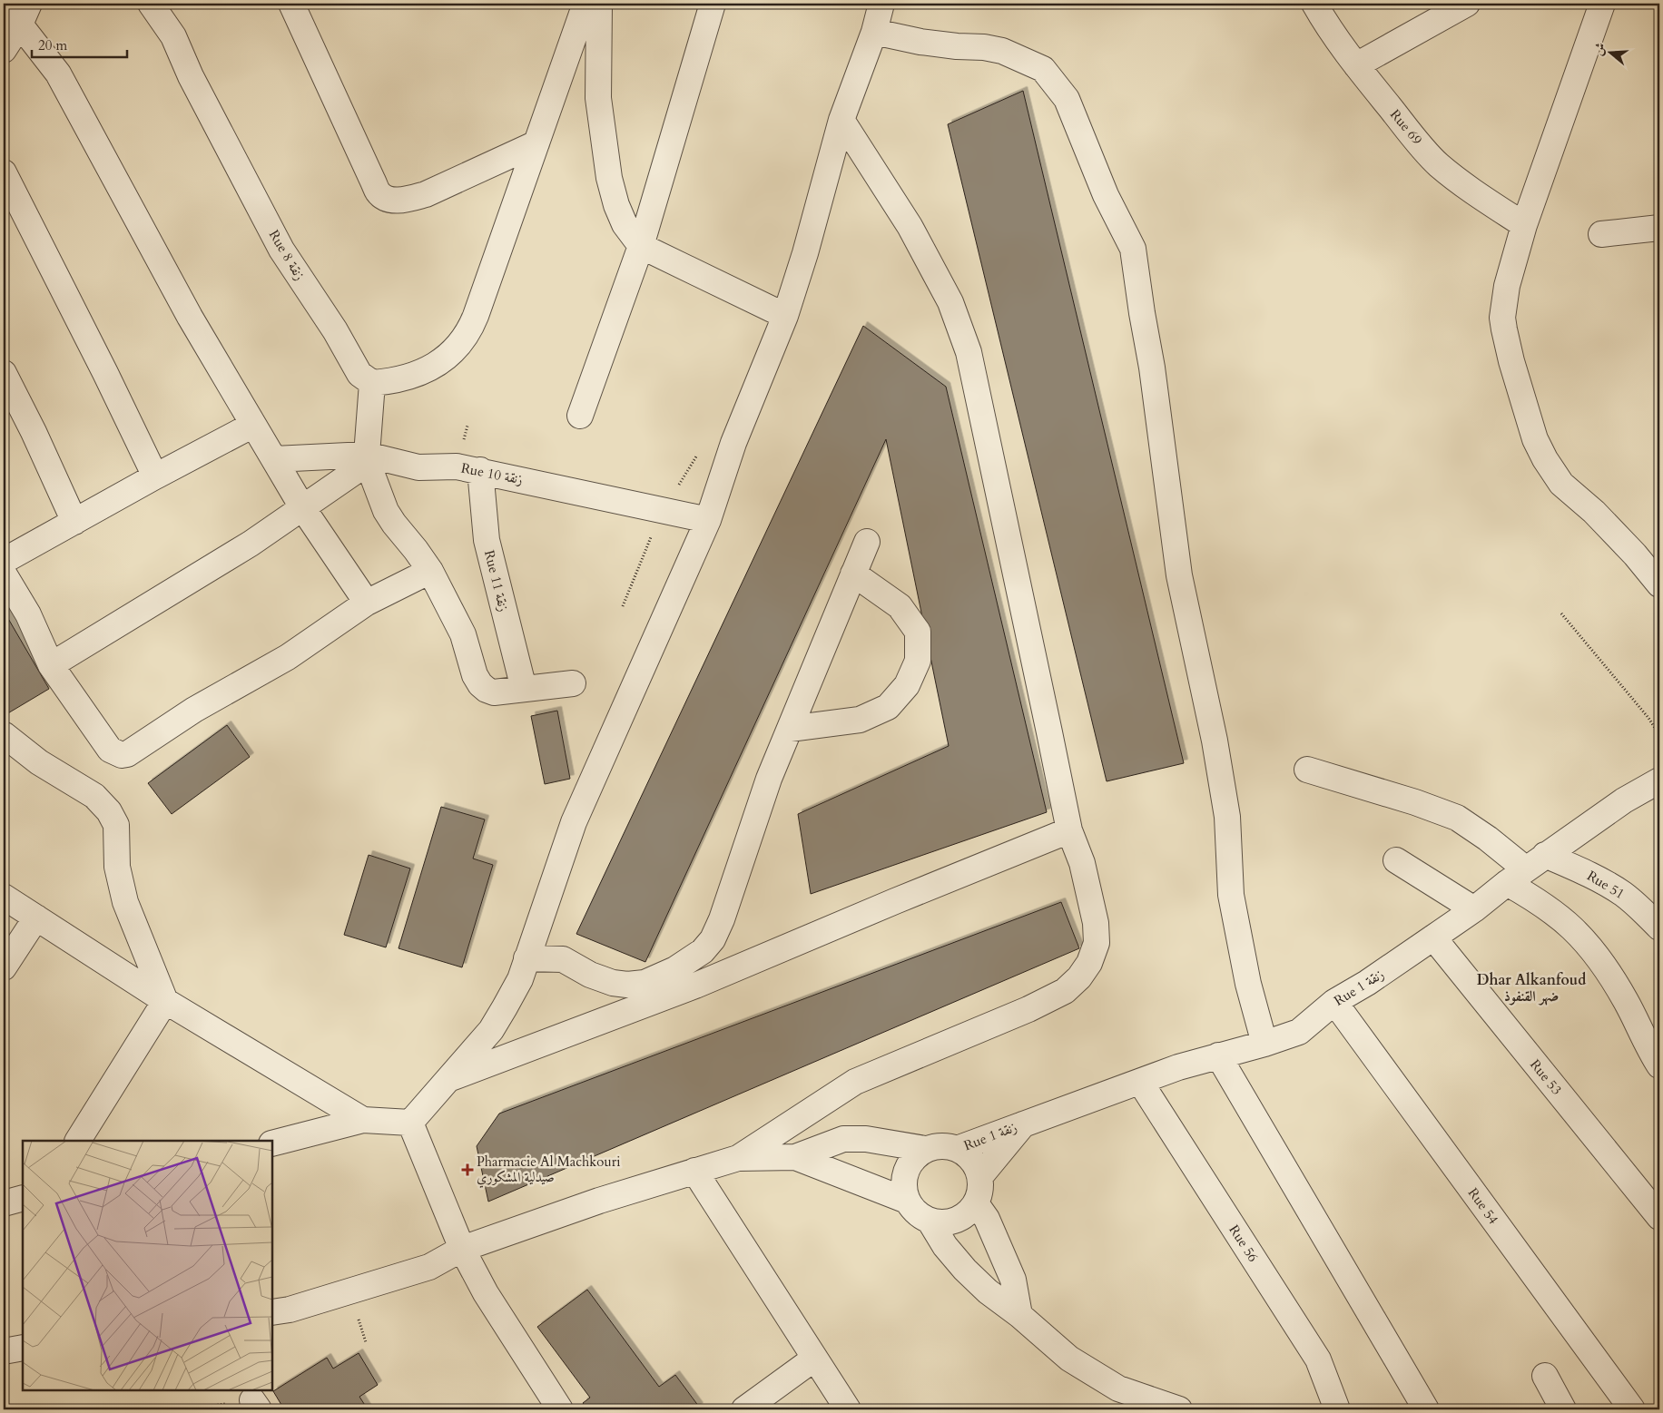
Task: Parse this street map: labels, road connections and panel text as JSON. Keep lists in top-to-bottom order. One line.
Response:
{"streets":{"street":["Rue 69","Rue 8 زنقة","Rue 10 زنقة","Rue 11 زنقة","Rue 51","Rue 1 زنقة","Rue 53","Rue 54","Rue 56"]},"crossings":[["Rue 10 زنقة","Rue 11 زنقة"],["Rue 51","Rue 1 زنقة"],["Rue 1 زنقة","Rue 53"],["Rue 1 زنقة","Rue 54"],["Rue 1 زنقة","Rue 56"]],"districts":["Dhar Alkanfoud ضهر القنفوذ"],"places":{"health":["Pharmacie Al Machkouri صيدلية المشكوري"]},"scale_bar":"20 m","north":"left"}
